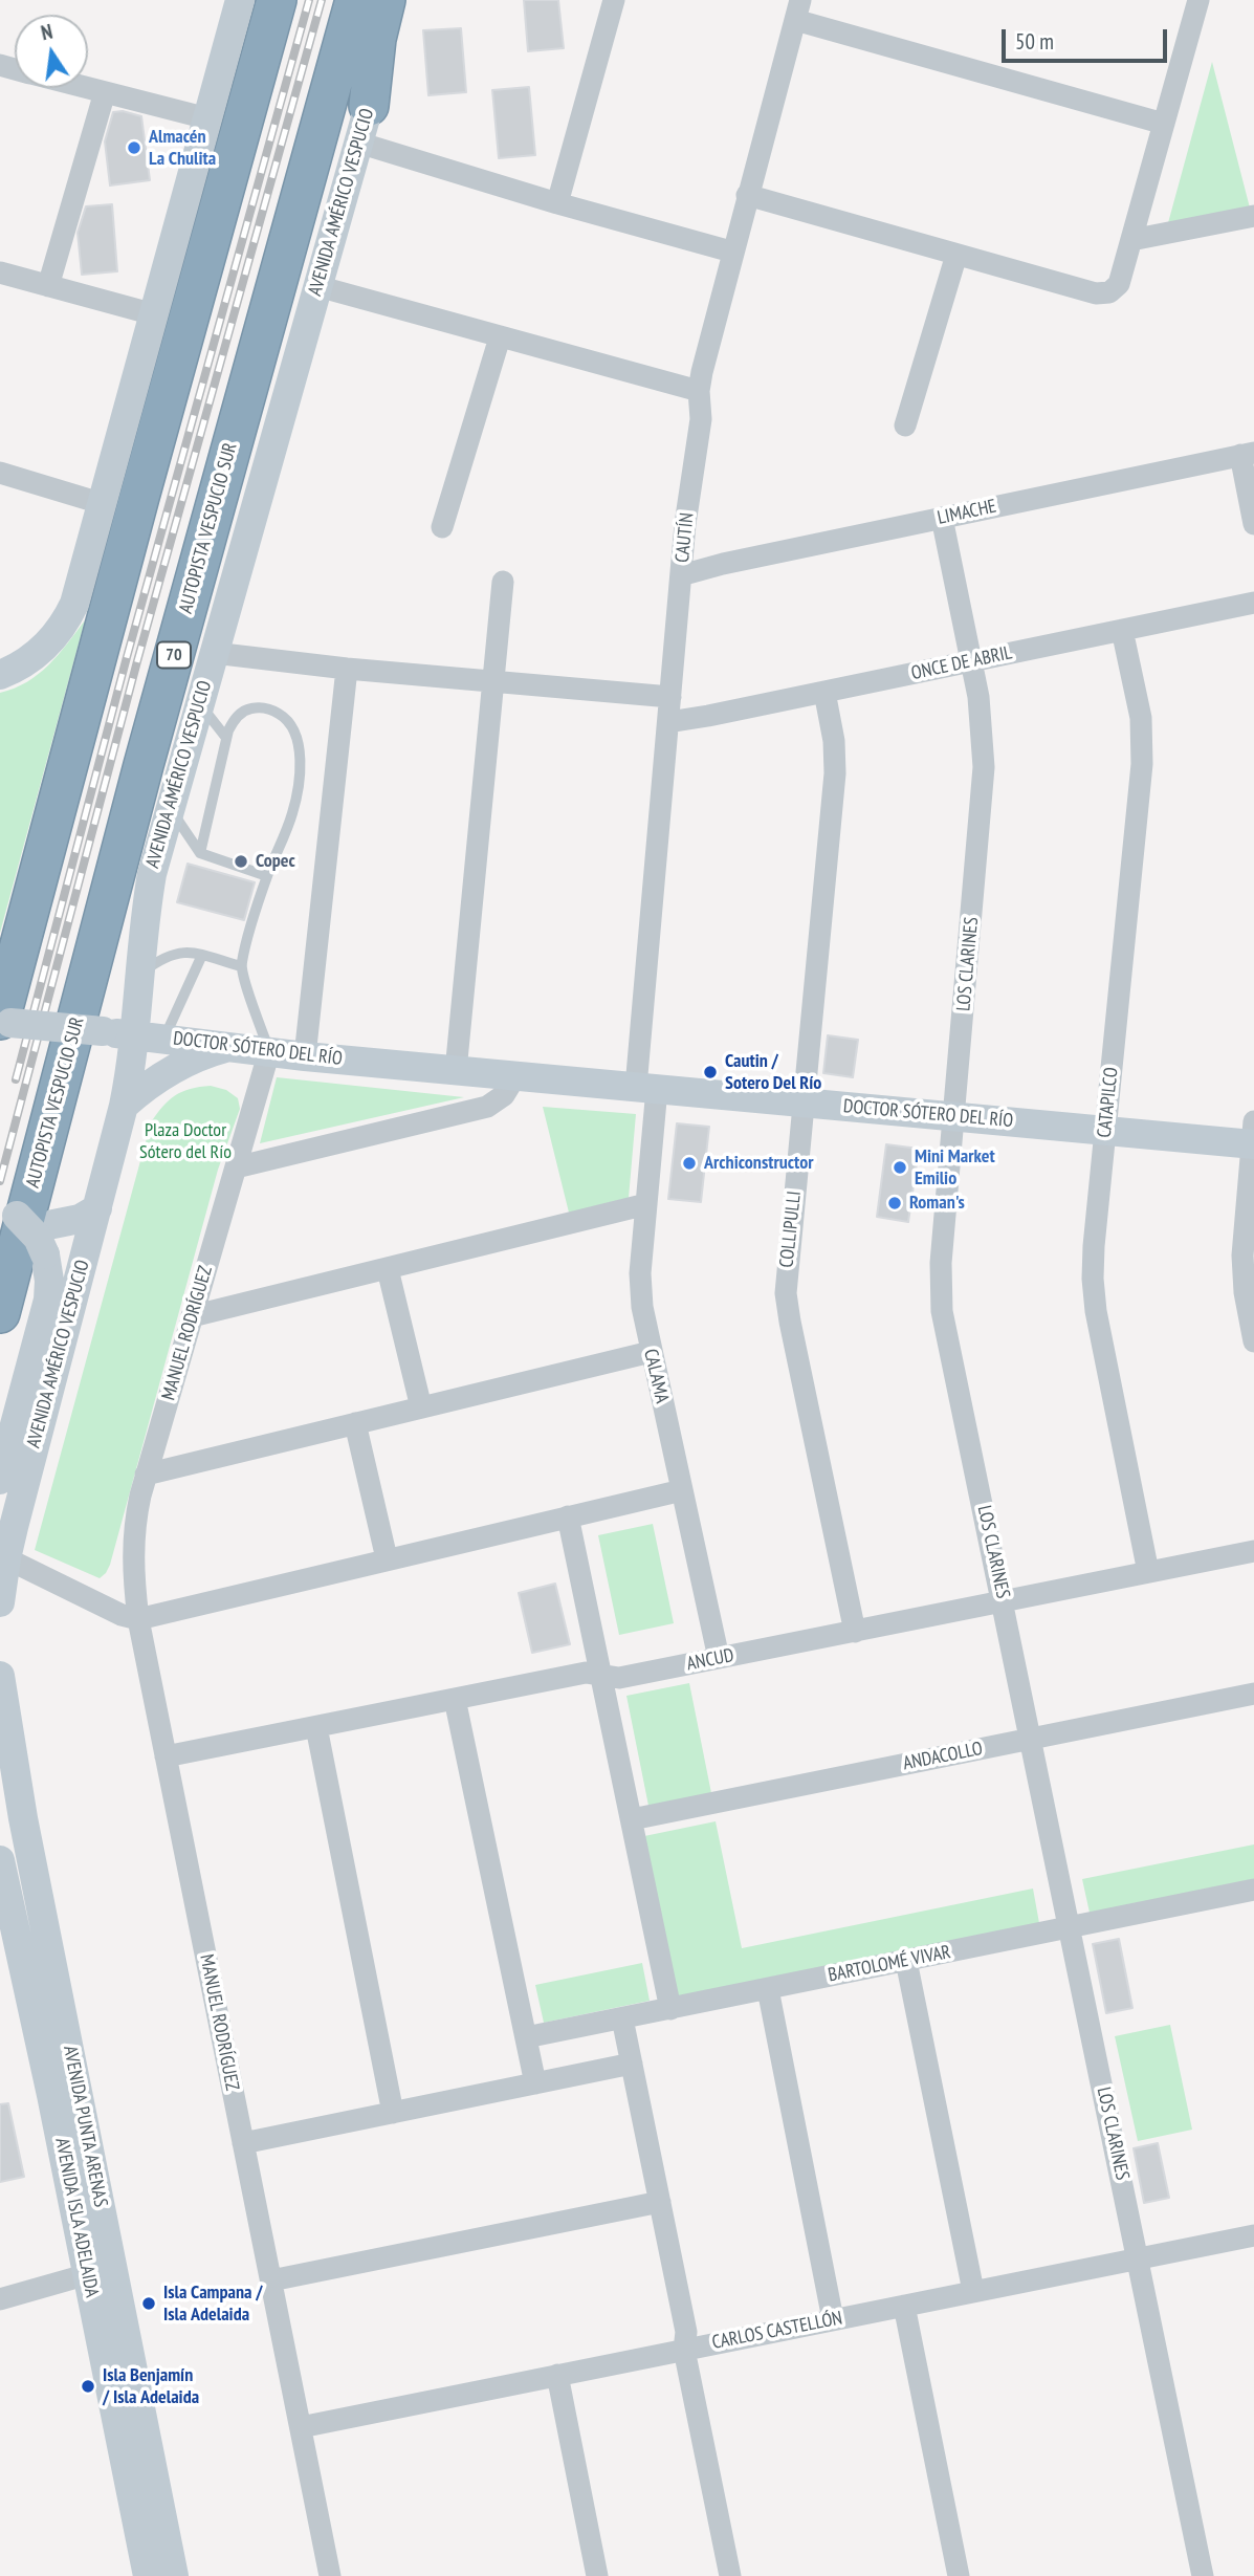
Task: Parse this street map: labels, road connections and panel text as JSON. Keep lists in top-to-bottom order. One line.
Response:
{"streets":{"highway":["AUTOPISTA VESPUCIO SUR","70"],"main road":["AVENIDA AMÉRICO VESPUCIO","DOCTOR SÓTERO DEL RÍO","AVENIDA PUNTA ARENAS","AVENIDA ISLA ADELAIDA"],"street":["LIMACHE","CAUTÍN","ONCE DE ABRIL","LOS CLARINES","CATAPILCO","COLLIPULLI","MANUEL RODRÍGUEZ","CALAMA","ANCUD","ANDACOLLO","BARTOLOMÉ VIVAR","CARLOS CASTELLÓN"]},"crossings":[["AVENIDA AMÉRICO VESPUCIO","DOCTOR SÓTERO DEL RÍO"],["LIMACHE","CAUTÍN"],["LIMACHE","LOS CLARINES"],["CAUTÍN","ONCE DE ABRIL"],["CAUTÍN","DOCTOR SÓTERO DEL RÍO"],["CAUTÍN","CALAMA"],["ONCE DE ABRIL","LOS CLARINES"],["ONCE DE ABRIL","CATAPILCO"],["ONCE DE ABRIL","COLLIPULLI"],["LOS CLARINES","DOCTOR SÓTERO DEL RÍO"],["LOS CLARINES","ANCUD"],["LOS CLARINES","ANDACOLLO"],["LOS CLARINES","BARTOLOMÉ VIVAR"],["LOS CLARINES","CARLOS CASTELLÓN"],["DOCTOR SÓTERO DEL RÍO","CATAPILCO"],["DOCTOR SÓTERO DEL RÍO","COLLIPULLI"],["DOCTOR SÓTERO DEL RÍO","MANUEL RODRÍGUEZ"],["DOCTOR SÓTERO DEL RÍO","CALAMA"],["CATAPILCO","ANCUD"],["COLLIPULLI","ANCUD"],["MANUEL RODRÍGUEZ","ANCUD"],["MANUEL RODRÍGUEZ","CARLOS CASTELLÓN"],["CALAMA","ANCUD"]],"parks":["Plaza Doctor Sótero del Río"],"places":["Almacén La Chulita","Copec","Cautin / Sotero Del Río","Archiconstructor","Mini Market Emilio","Roman's","Isla Campana / Isla Adelaida","Isla Benjamín / Isla Adelaida"],"scale_bar":"50 m","north":"top"}
